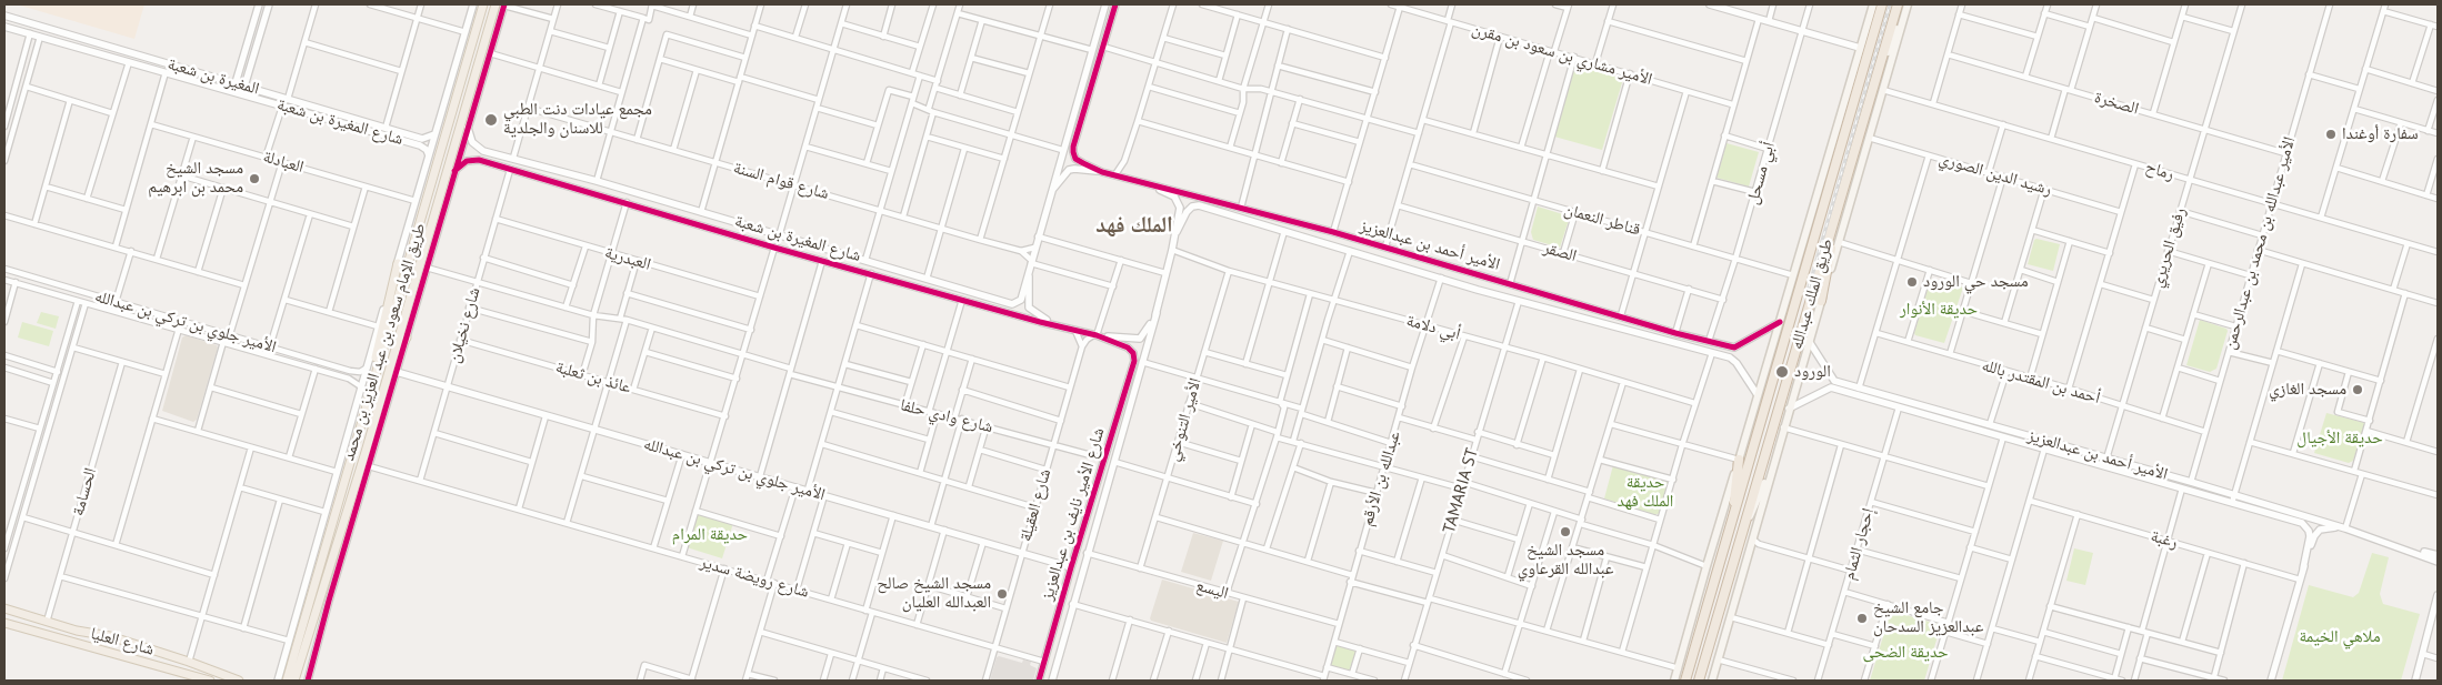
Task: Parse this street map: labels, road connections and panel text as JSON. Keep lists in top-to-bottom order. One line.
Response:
{"streets":{"highway":["طريق الملك عبدالله"],"main road":["طريق الإمام سعود بن عبد العزيز بن محمد","شارع العليا"],"street":["الأمير مشاري بن سعود بن مقرن","المغيرة بن شعبة","الصخرة","شارع المغيرة بن شعبة","العبادلة","رماح","أبي مسحل","رشيد الدين الصوري","شارع قوام السنة","قناطر النعمان","الأمير عبدالله بن محمد بن عبدالرحمن","الأمير أحمد بن عبدالعزيز","رفيق الحريري","الصقر","العبدرية","الأمير جلوي بن تركي بن عبدالله","شارع نخيلان","أبي دلامة","عائذ بن ثعلبة","أحمد بن المقتدر بالله","شارع وادي حلفا","الأمير التنوخي","عبدالله بن الأرقم","TAMARIA ST","الحسامة","شارع العقيلة","شارع الأمير نايف بن عبدالعزيز","رغبة","إحجار الثمام","شارع رويضة سدير","اليسع"]},"crossings":[["المغيرة بن شعبة","شارع المغيرة بن شعبة"],["الصخرة","الأمير عبدالله بن محمد بن عبدالرحمن"],["الصخرة","رفيق الحريري"],["شارع المغيرة بن شعبة","شارع نخيلان"],["شارع المغيرة بن شعبة","شارع العقيلة"],["شارع المغيرة بن شعبة","شارع الأمير نايف بن عبدالعزيز"],["رماح","الأمير عبدالله بن محمد بن عبدالرحمن"],["رماح","رفيق الحريري"],["رماح","طريق الملك عبدالله"],["أبي مسحل","قناطر النعمان"],["أبي مسحل","الأمير أحمد بن عبدالعزيز"],["أبي مسحل","الصقر"],["رشيد الدين الصوري","طريق الملك عبدالله"],["الأمير عبدالله بن محمد بن عبدالرحمن","الأمير أحمد بن عبدالعزيز"],["الأمير عبدالله بن محمد بن عبدالرحمن","أحمد بن المقتدر بالله"],["الأمير أحمد بن عبدالعزيز","رفيق الحريري"],["الأمير أحمد بن عبدالعزيز","طريق الملك عبدالله"],["الأمير أحمد بن عبدالعزيز","عبدالله بن الأرقم"],["الأمير أحمد بن عبدالعزيز","TAMARIA ST"],["الأمير أحمد بن عبدالعزيز","شارع الأمير نايف بن عبدالعزيز"],["الأمير أحمد بن عبدالعزيز","إحجار الثمام"],["رفيق الحريري","أحمد بن المقتدر بالله"],["العبدرية","شارع نخيلان"],["الأمير جلوي بن تركي بن عبدالله","شارع نخيلان"],["الأمير جلوي بن تركي بن عبدالله","شارع العقيلة"],["الأمير جلوي بن تركي بن عبدالله","شارع الأمير نايف بن عبدالعزيز"],["شارع نخيلان","عائذ بن ثعلبة"],["شارع نخيلان","شارع وادي حلفا"],["شارع نخيلان","شارع رويضة سدير"],["أبي دلامة","الأمير التنوخي"],["أبي دلامة","عبدالله بن الأرقم"],["أبي دلامة","TAMARIA ST"],["أبي دلامة","شارع الأمير نايف بن عبدالعزيز"],["شارع وادي حلفا","شارع العقيلة"],["شارع وادي حلفا","شارع الأمير نايف بن عبدالعزيز"],["الأمير التنوخي","اليسع"],["عبدالله بن الأرقم","اليسع"],["الحسامة","شارع العليا"],["شارع العقيلة","شارع رويضة سدير"],["شارع الأمير نايف بن عبدالعزيز","شارع رويضة سدير"],["شارع الأمير نايف بن عبدالعزيز","اليسع"]],"districts":["الملك فهد"],"parks":["حديقة الأنوار","حديقة الأجيال","حديقة الملك فهد","حديقة المرام","ملاهي الخيمة","حديقة الضحى"],"places":["مجمع عيادات دنت الطبي للاسنان والجلدية","سفارة أوغندا","مسجد الشيخ محمد بن ابرهيم","مسجد حي الورود","الورود","مسجد الغازي","مسجد الشيخ عبدالله القرعاوي","مسجد الشيخ صالح العبدالله العليان","جامع الشيخ عبدالعزيز السدحان"]}
